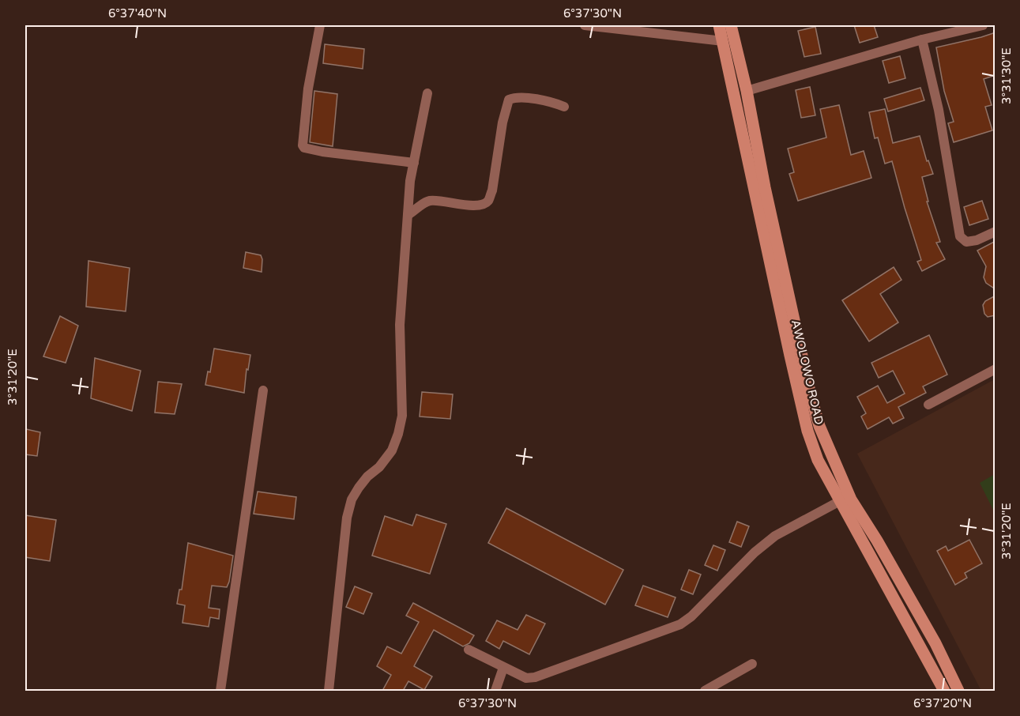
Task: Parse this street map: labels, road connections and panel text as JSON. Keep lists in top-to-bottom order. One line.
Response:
{"streets":{"main road":["AWOLOWO ROAD"]},"coordinates":["6°37'40\"N","6°37'30\"N","3°31'30\"E","3°31'20\"E","6°37'20\"N"]}
